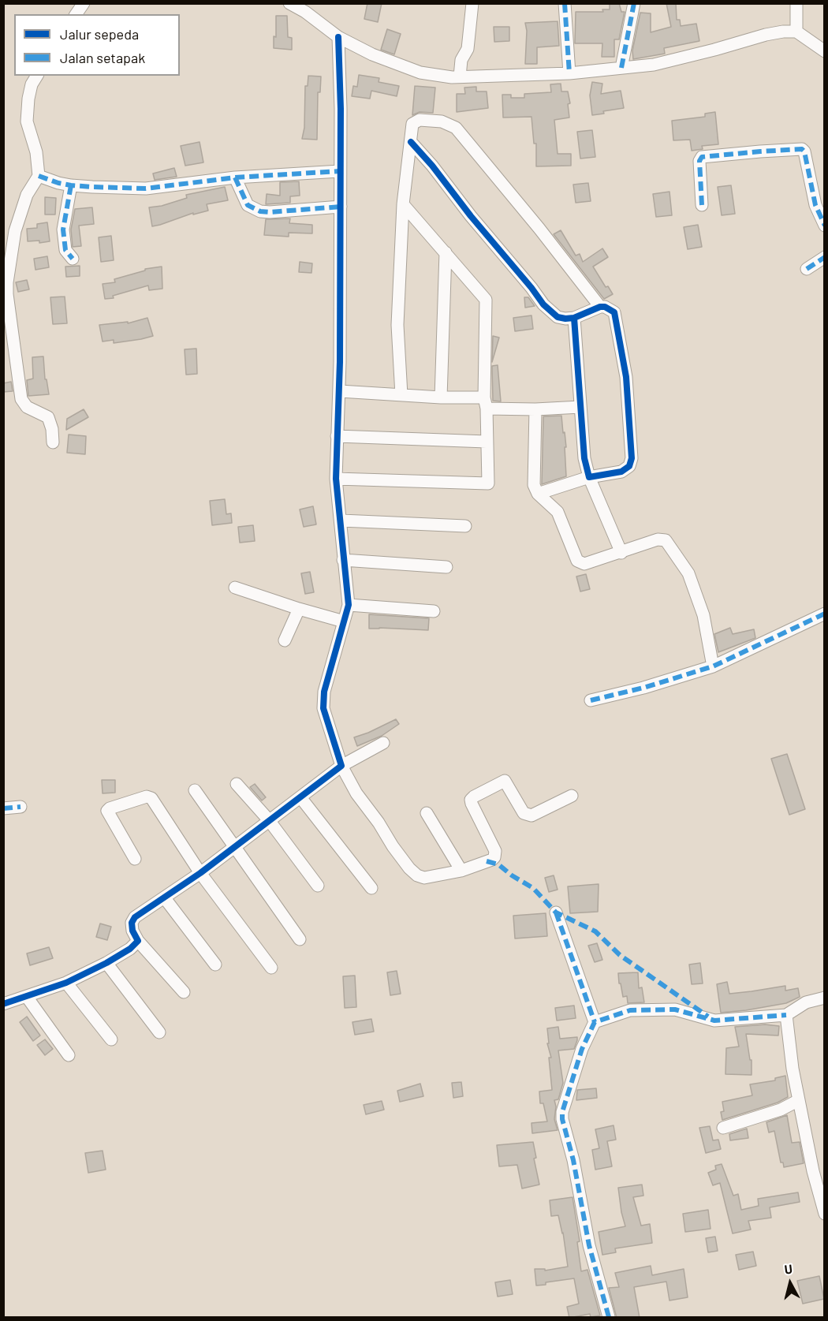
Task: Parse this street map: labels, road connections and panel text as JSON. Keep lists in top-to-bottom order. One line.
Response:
{"legend":["Jalur sepeda","Jalan setapak"],"north":"top"}
